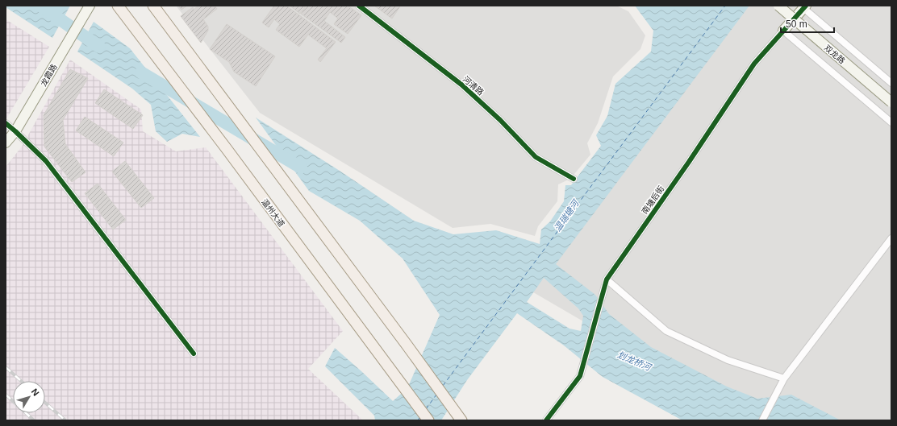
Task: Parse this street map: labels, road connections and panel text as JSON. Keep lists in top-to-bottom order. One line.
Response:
{"streets":{"main road":["双龙路","龙霞路","南塘后街","温州大道"],"street":["河清路"]},"water":["温瑞塘河","划龙桥河"],"scale_bar":"50 m","north":"top right"}
